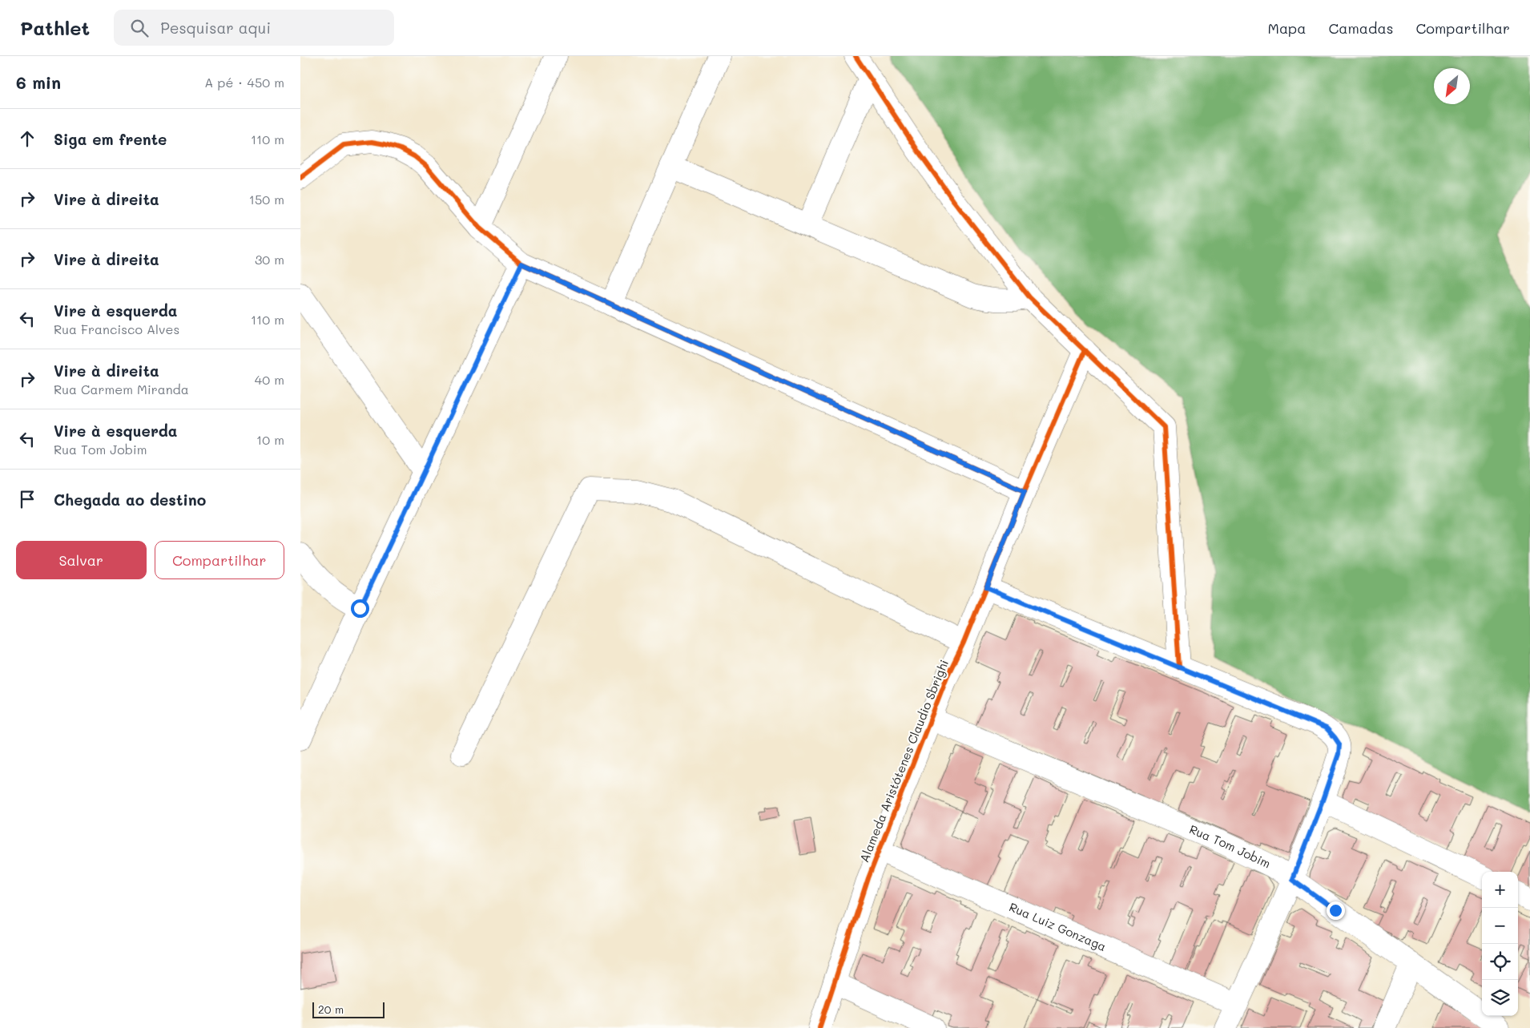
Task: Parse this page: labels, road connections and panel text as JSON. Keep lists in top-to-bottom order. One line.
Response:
{"streets":{"street":["Alameda Aristótenes Claudio Sbrighi","Rua Tom Jobim","Rua Luiz Gonzaga"]},"crossings":[["Alameda Aristótenes Claudio Sbrighi","Rua Tom Jobim"],["Alameda Aristótenes Claudio Sbrighi","Rua Luiz Gonzaga"]],"scale_bar":"20 m","north":"bottom left","page":{"header":"Pathlet","search":"Pesquisar aqui","nav":["Mapa","Camadas","Compartilhar"],"heading":["6 min","A pé · 450 m"],"list":[["Siga em frente","110 m"],["Vire à direita","150 m"],["Vire à direita","30 m"],["Vire à esquerda","Rua Francisco Alves","110 m"],["Vire à direita","Rua Carmem Miranda","40 m"],["Vire à esquerda","Rua Tom Jobim","10 m"],"Chegada ao destino"],"buttons":["Salvar","Compartilhar"],"map_buttons":["+","−"],"scale":"20 m"}}
